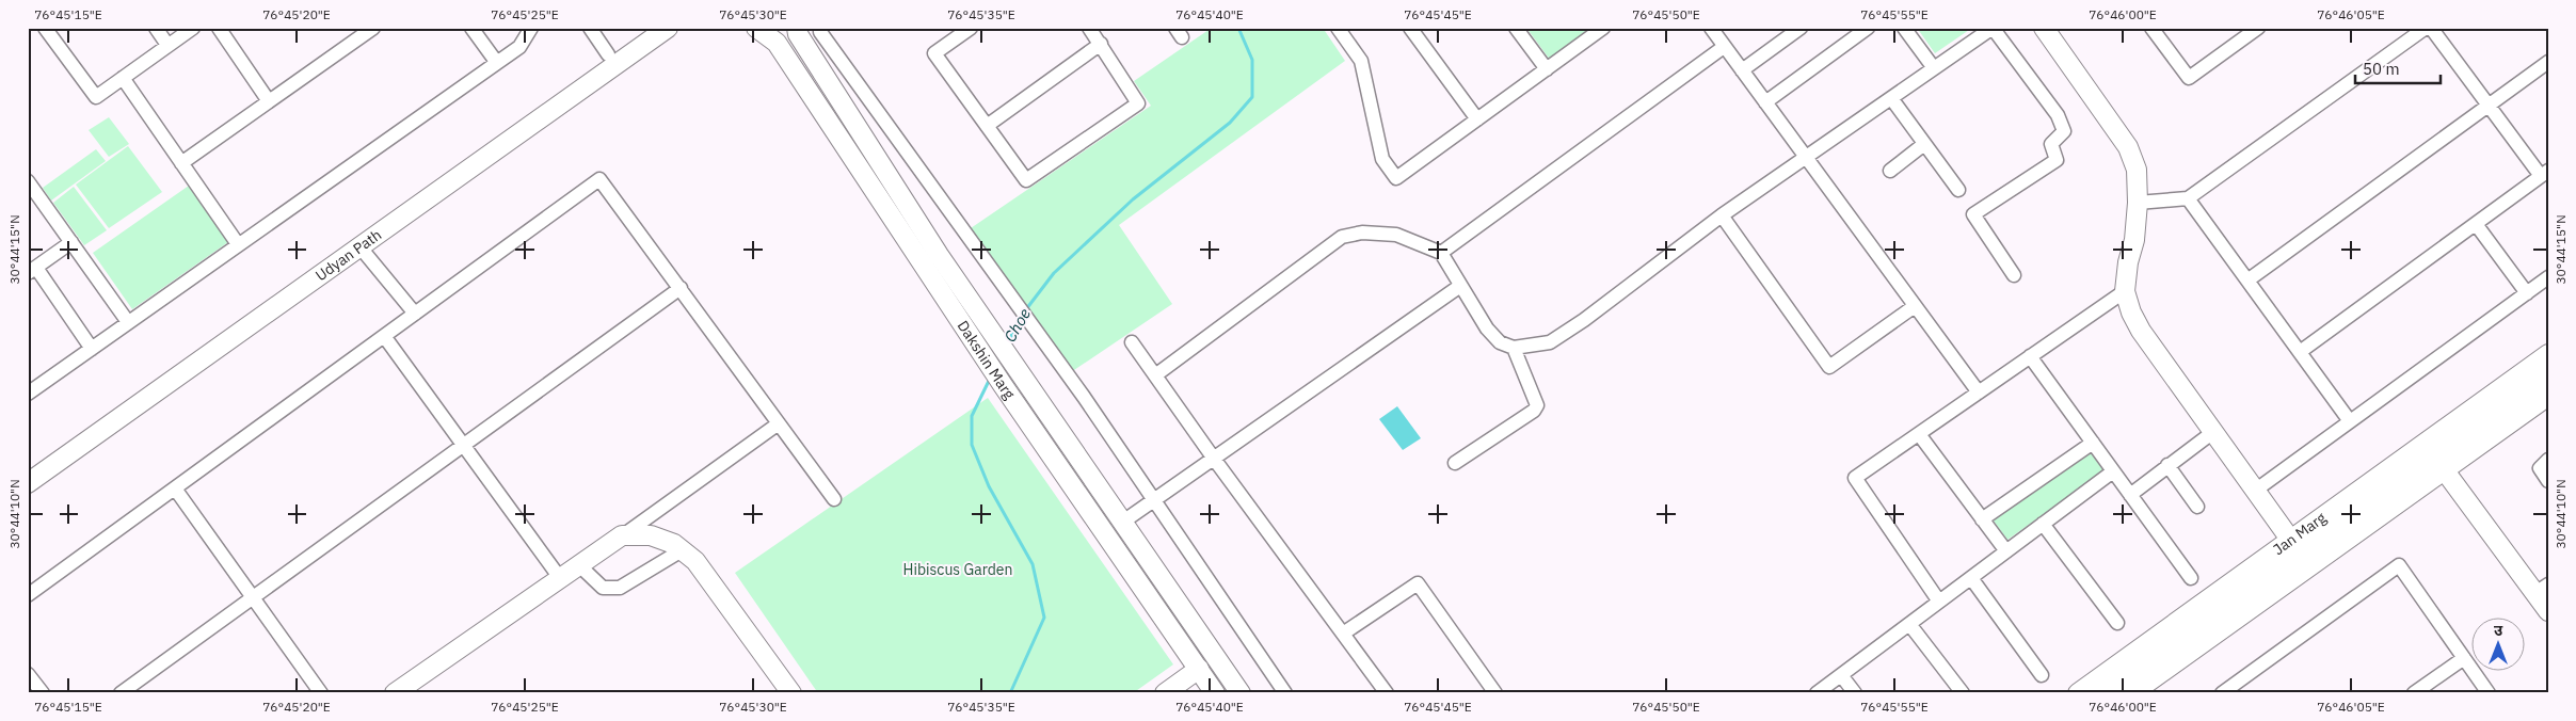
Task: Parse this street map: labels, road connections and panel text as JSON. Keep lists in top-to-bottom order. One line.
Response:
{"streets":{"main road":["Udyan Path","Dakshin Marg","Jan Marg"]},"water":["Choe"],"parks":["Hibiscus Garden"],"scale_bar":"50 m","north":"top","coordinates":["76°45'15\"E","76°45'20\"E","76°45'25\"E","76°45'30\"E","76°45'35\"E","76°45'40\"E","76°45'45\"E","76°45'50\"E","76°45'55\"E","76°46'00\"E","76°46'05\"E","30°44'15\"N","30°44'10\"N"]}
